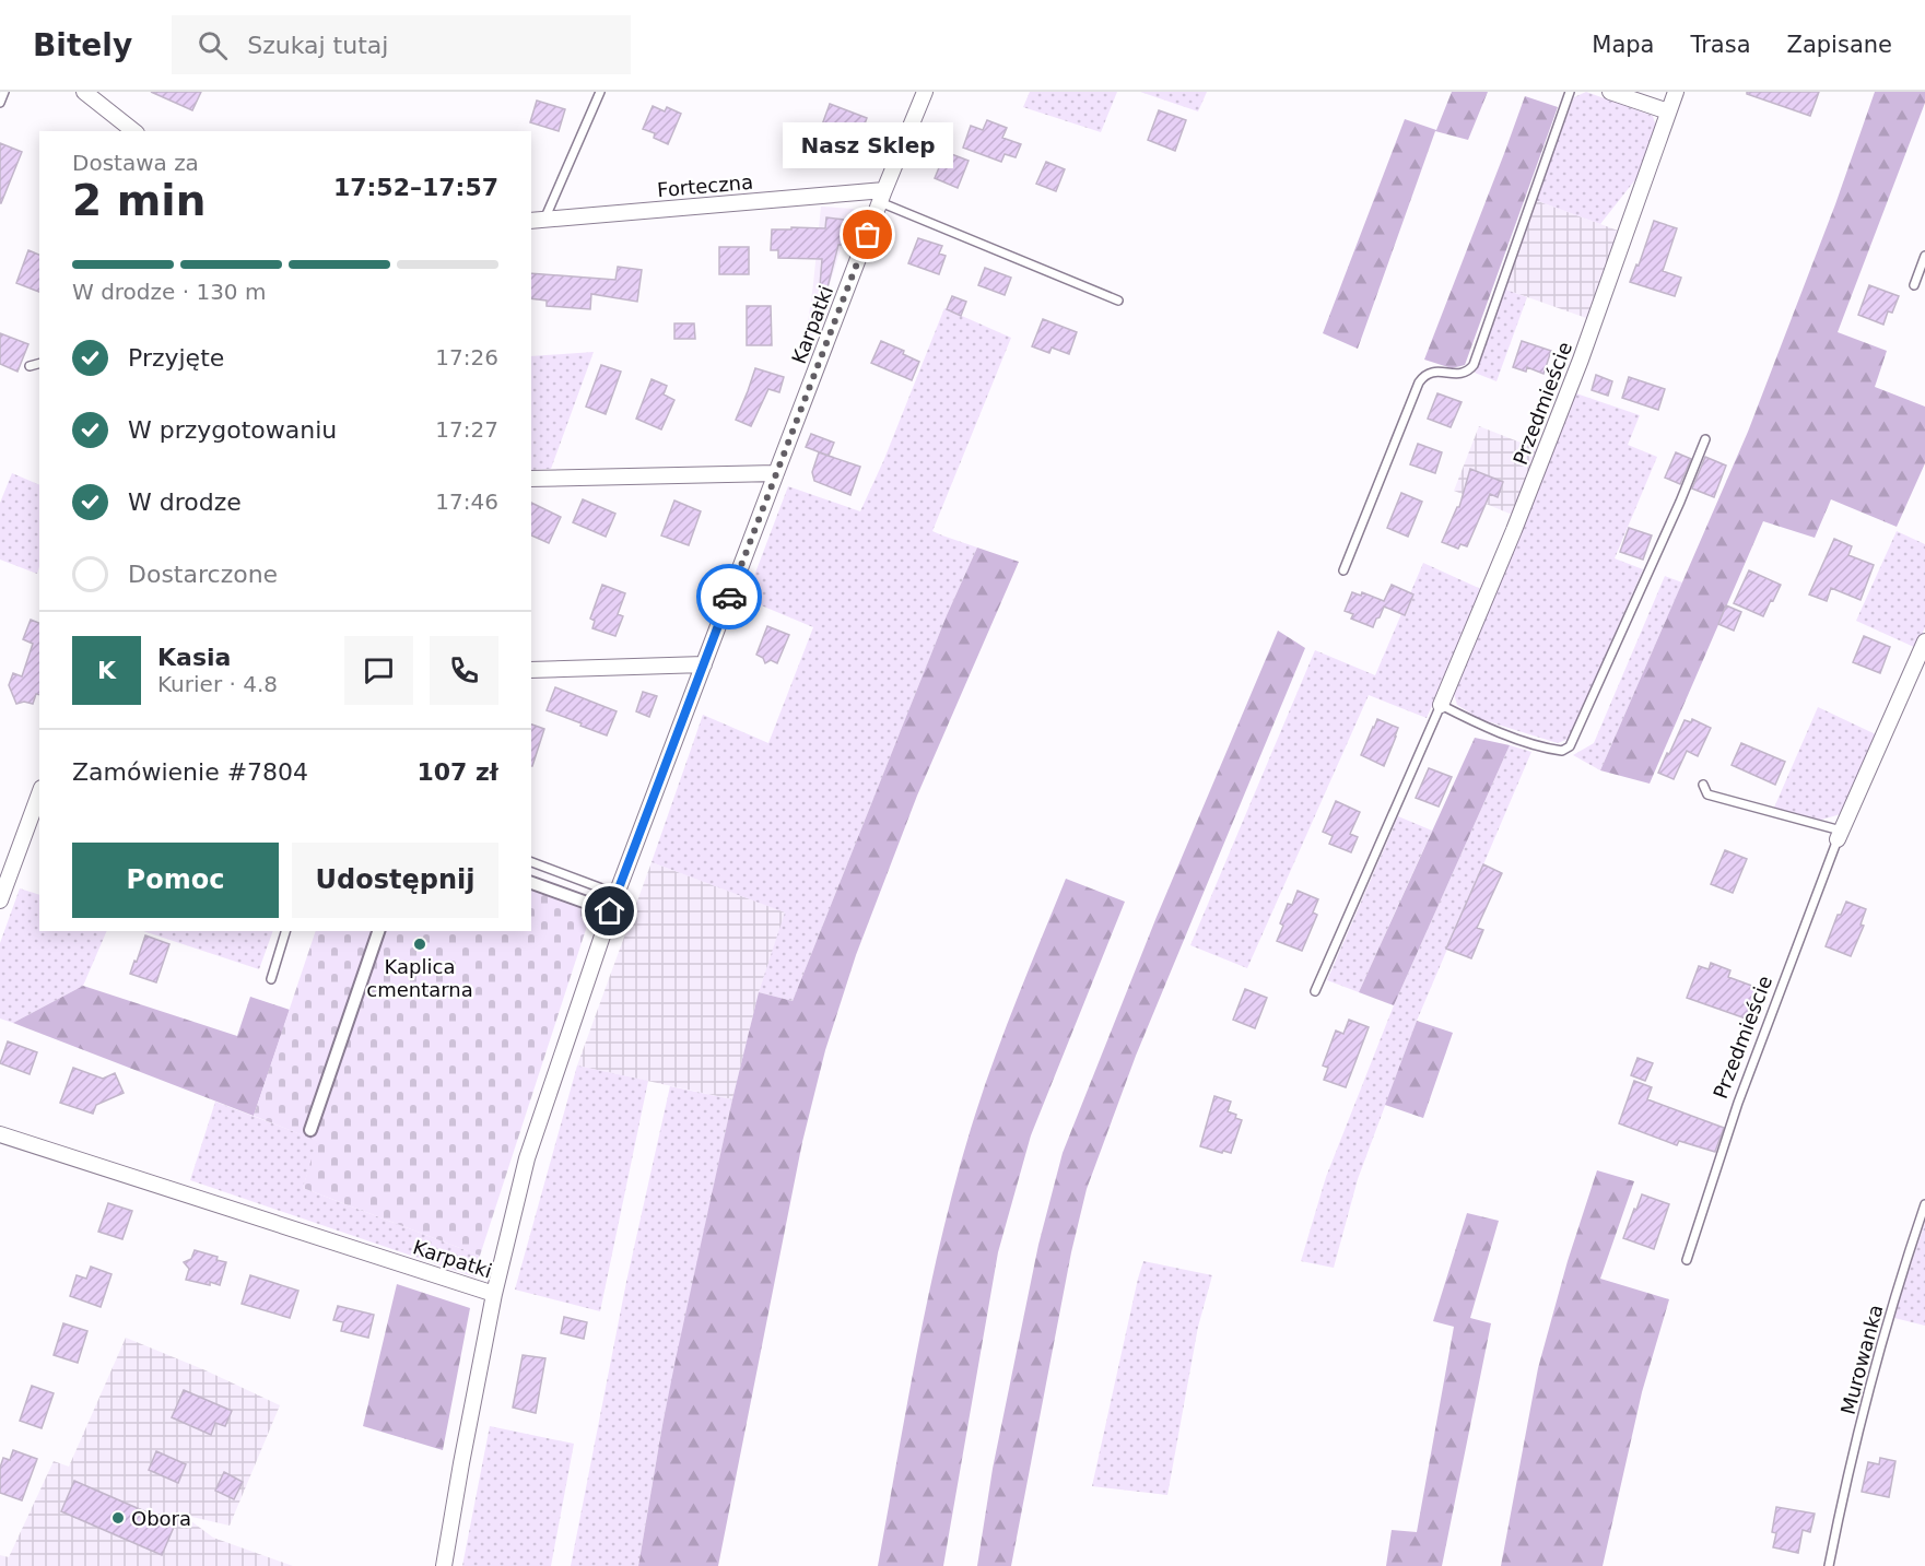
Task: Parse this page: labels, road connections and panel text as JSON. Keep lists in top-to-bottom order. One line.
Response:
{"streets":{"street":["Forteczna","Karpatki","Przedmieście"],"lane":["Murowanka"]},"crossings":[["Forteczna","Karpatki"]],"places":["Nasz Sklep","Kaplica cmentarna","Obora"],"page":{"header":"Bitely","search":"Szukaj tutaj","nav":["Mapa","Trasa","Zapisane"],"bubble":"Nasz Sklep","heading":["2 min","Dostawa za","17:52–17:57"],"panel":["Kasia","Kurier · 4.8","Zamówienie #7804","107 zł"],"bar":"W drodze · 130 m","list":[["Przyjęte","17:26"],["W przygotowaniu","17:27"],["W drodze","17:46"],"Dostarczone"],"round":"K","buttons":["Pomoc","Udostępnij"]}}
